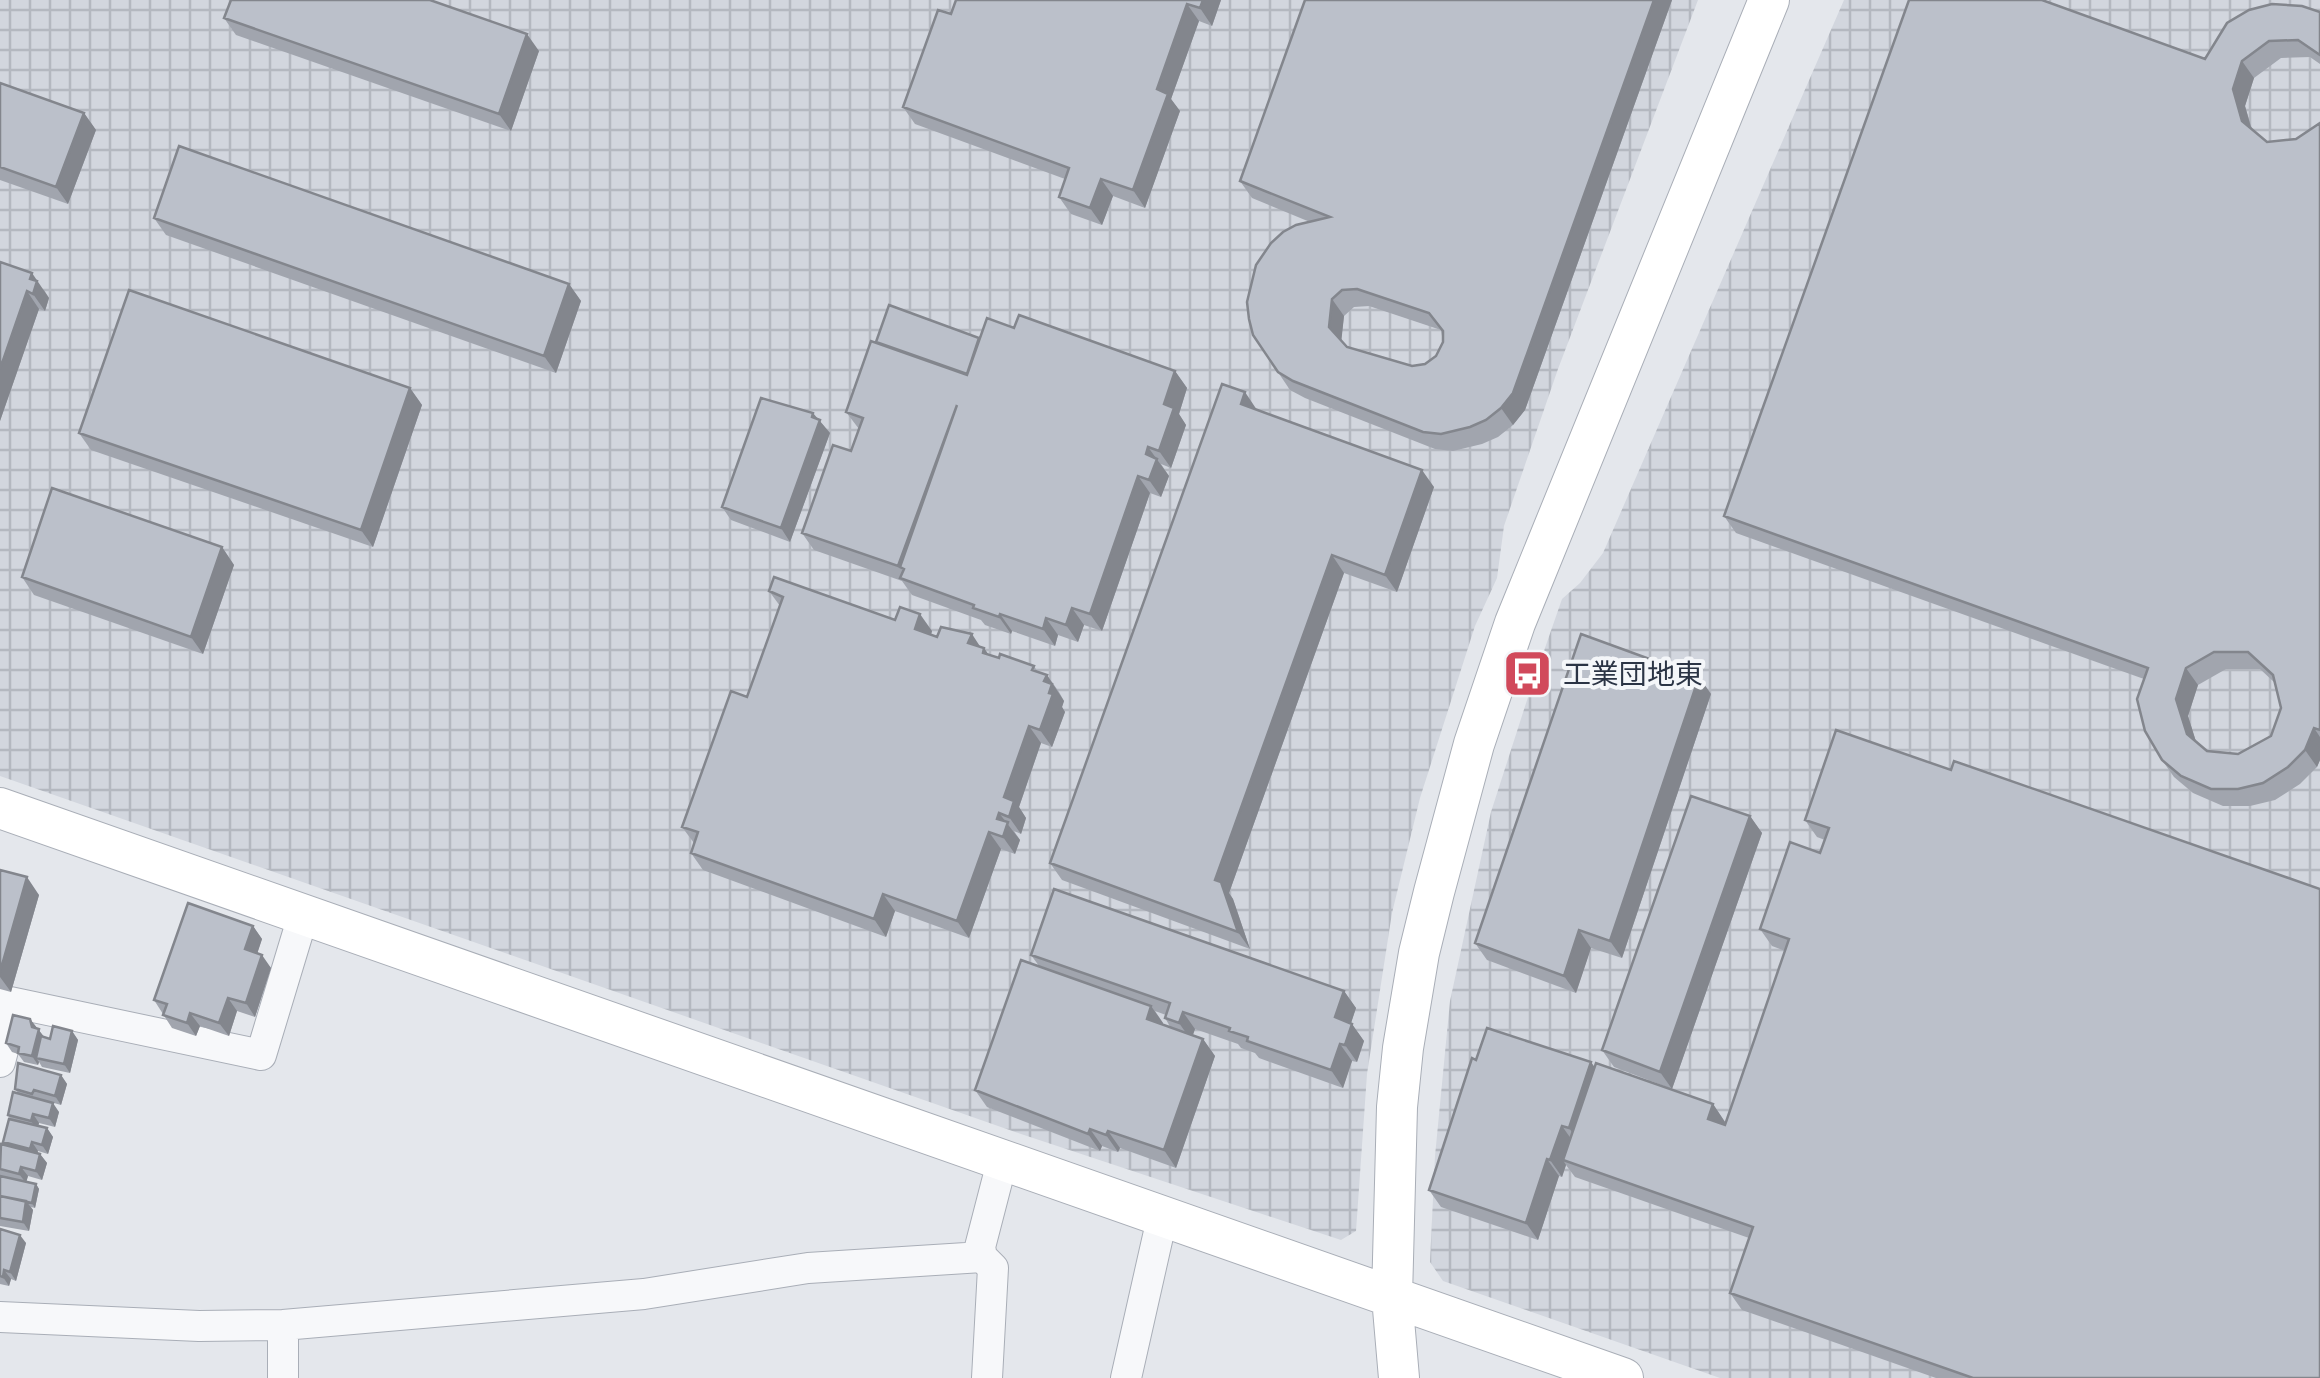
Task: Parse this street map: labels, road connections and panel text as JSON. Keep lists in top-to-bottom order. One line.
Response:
{"places":{"bus stop":["工業団地東"]}}
